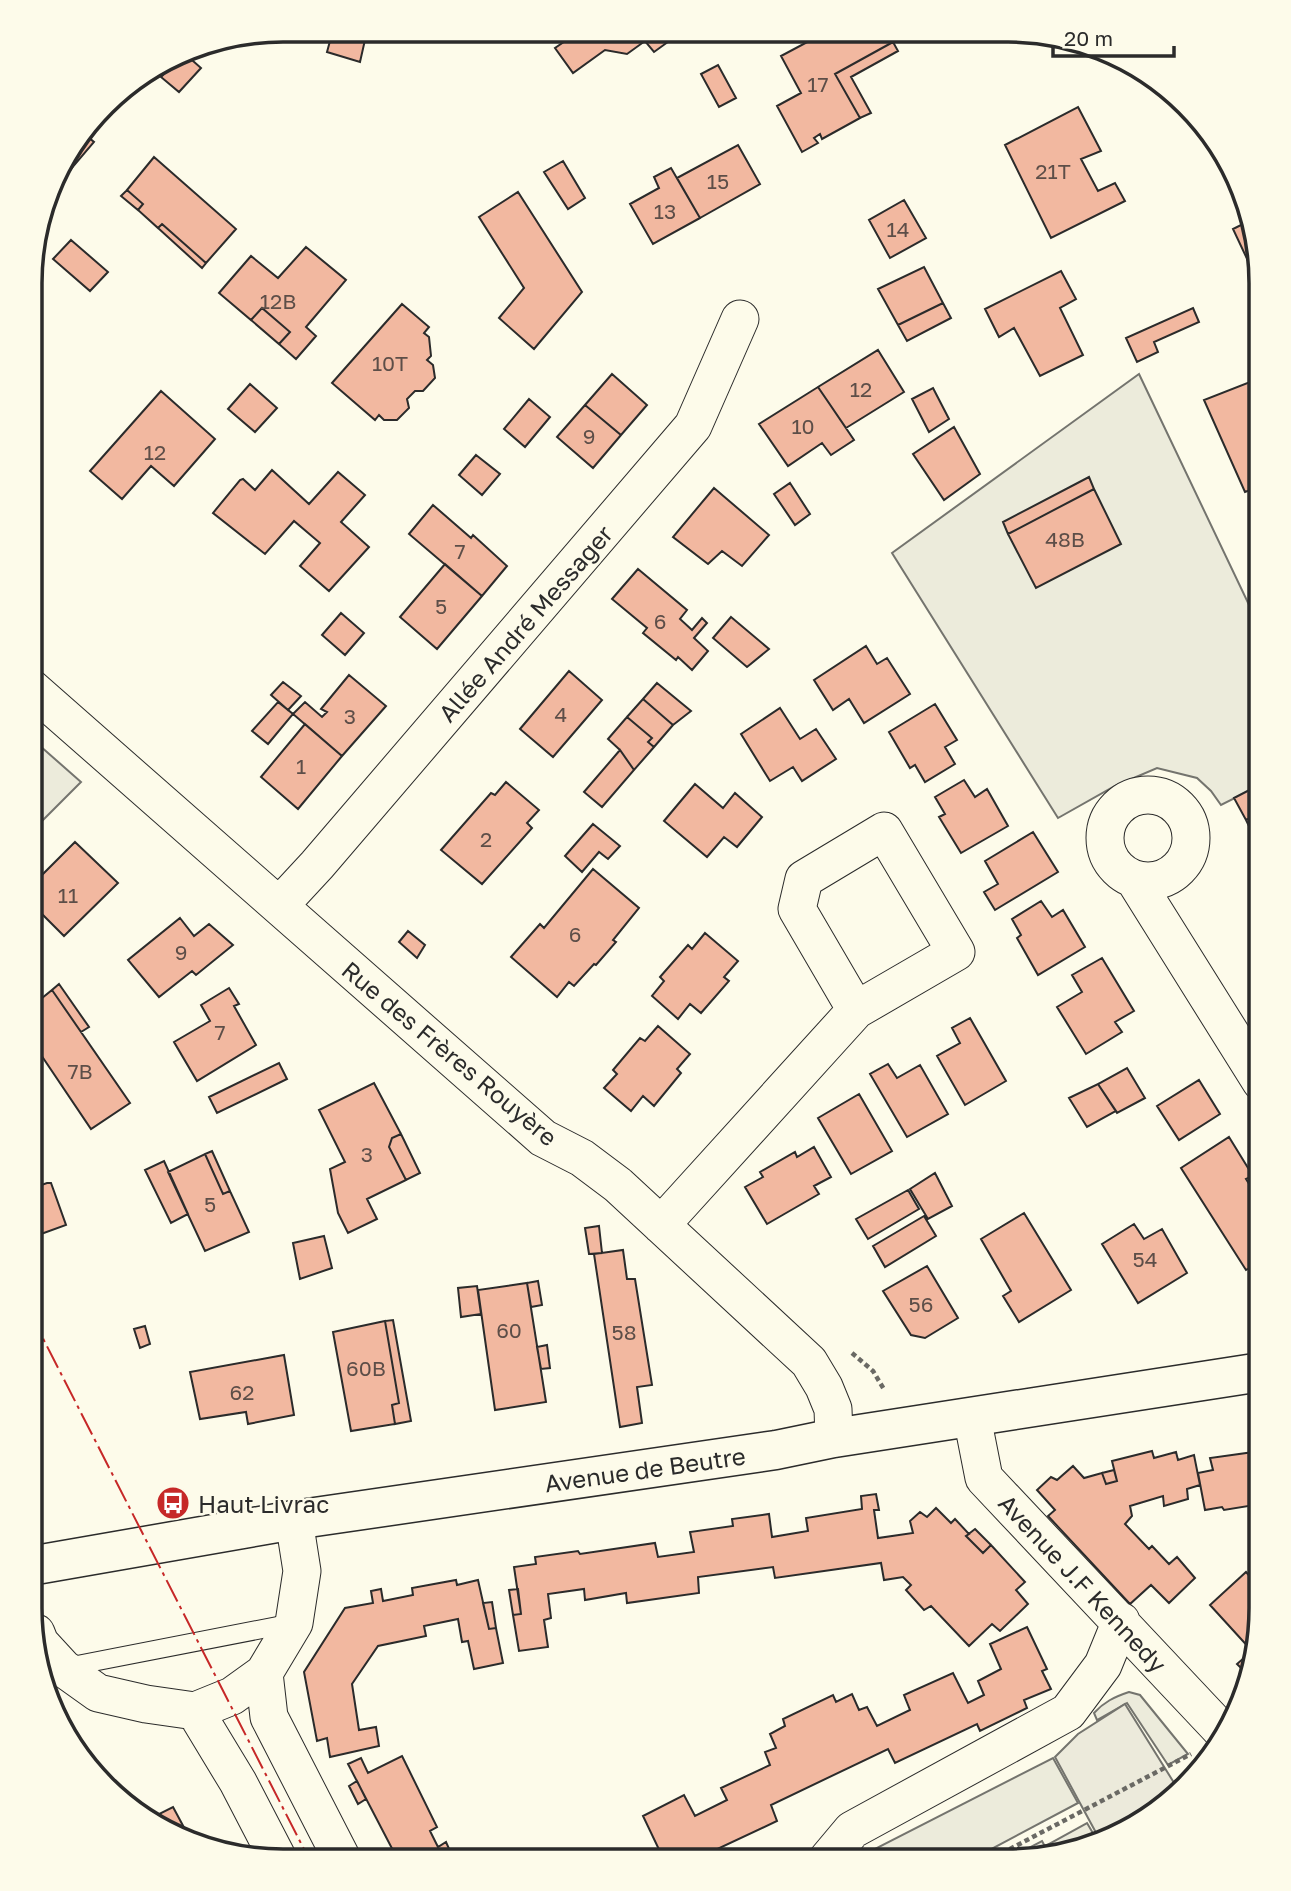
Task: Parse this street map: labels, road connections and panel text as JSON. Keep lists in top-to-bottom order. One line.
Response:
{"streets":{"street":["Allée André Messager","Rue des Frères Rouyère","Avenue de Beutre","Avenue J.F Kennedy"]},"crossings":[["Allée André Messager","Rue des Frères Rouyère"],["Rue des Frères Rouyère","Avenue de Beutre"],["Avenue de Beutre","Avenue J.F Kennedy"]],"places":{"bus stop":["Haut Livrac"]},"house_numbers":["17","21T","15","13","14","12B","10T","12","10","9","12","48B","7","5","6","4","3","1","2","11","6","9","7","7B","3","5","54","56","60","58","60B","62"],"scale_bar":"20 m"}
